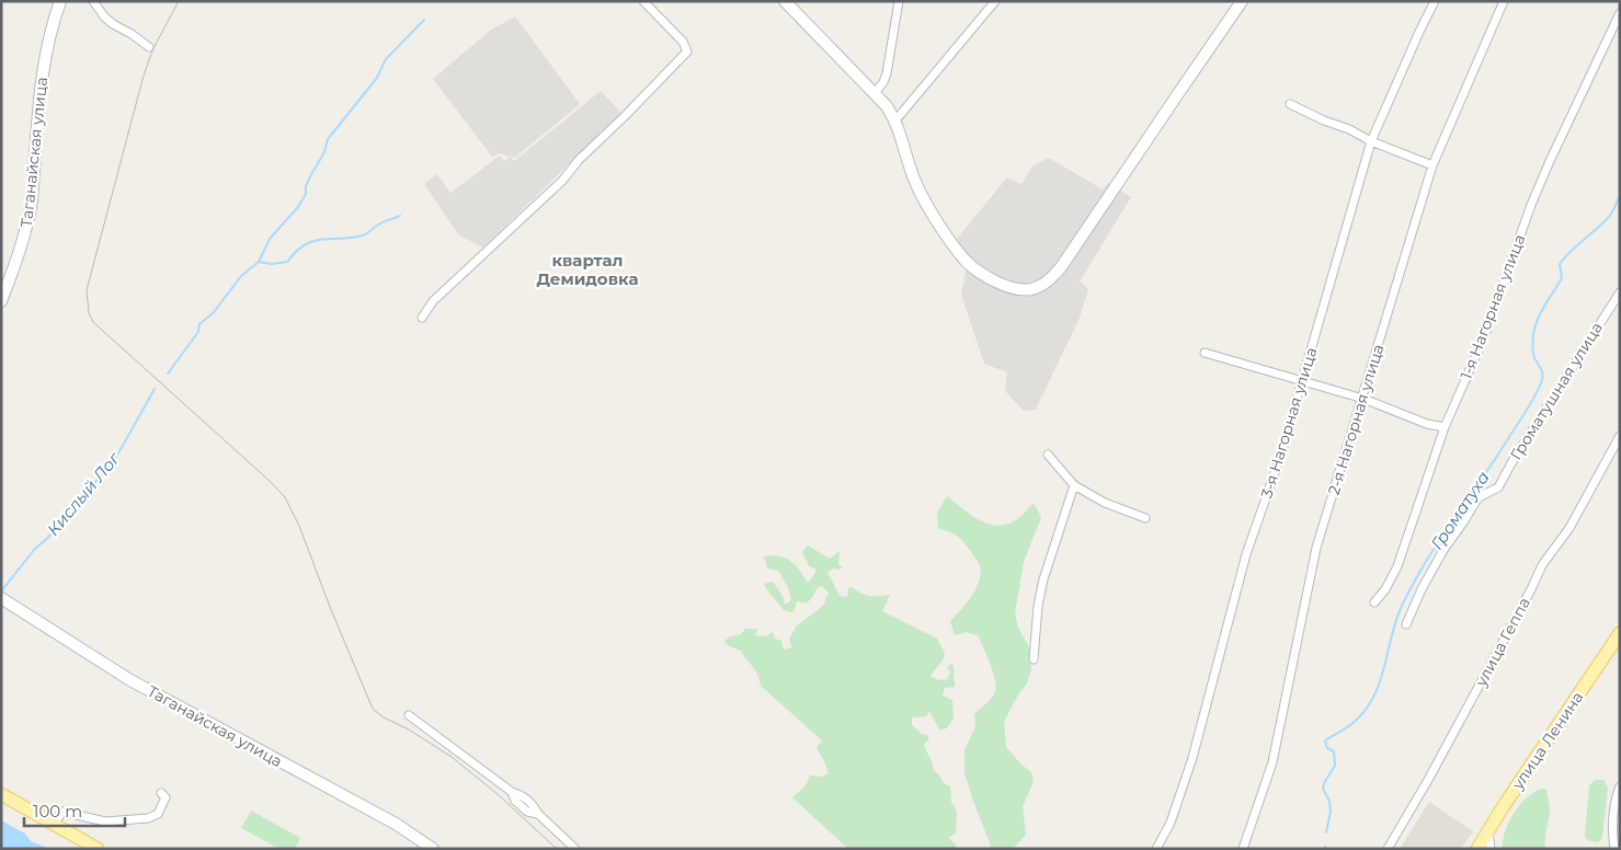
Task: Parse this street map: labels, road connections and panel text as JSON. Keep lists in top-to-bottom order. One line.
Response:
{"streets":{"main road":["Таганайская улица","улица Ленина"],"street":["1-я Нагорная улица","Громатушная улица","2-я Нагорная улица","3-я Нагорная улица","улица Геппа"]},"districts":["квартал Демидовка"],"water":["Кислый Лог","Громатуха"],"scale_bar":"100 m"}
